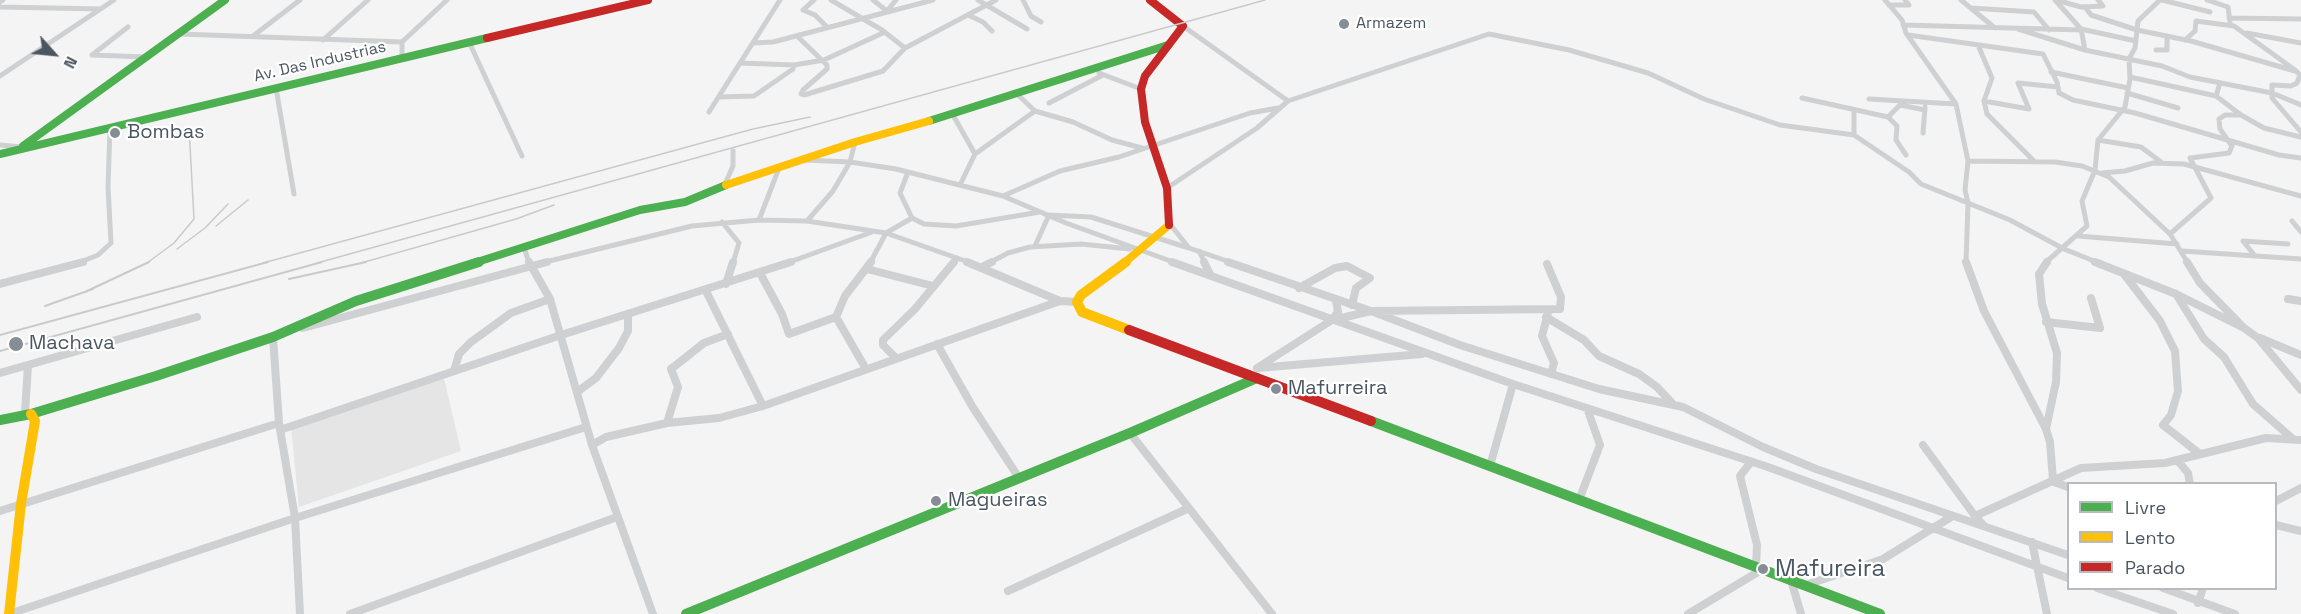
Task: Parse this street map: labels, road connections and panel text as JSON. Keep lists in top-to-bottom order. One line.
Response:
{"streets":{"main road":["Av. Das Industrias"]},"places":["Armazem","Bombas","Machava","Mafurreira","Magueiras","Mafureira"],"legend":["Livre","Lento","Parado"],"north":"bottom right"}
